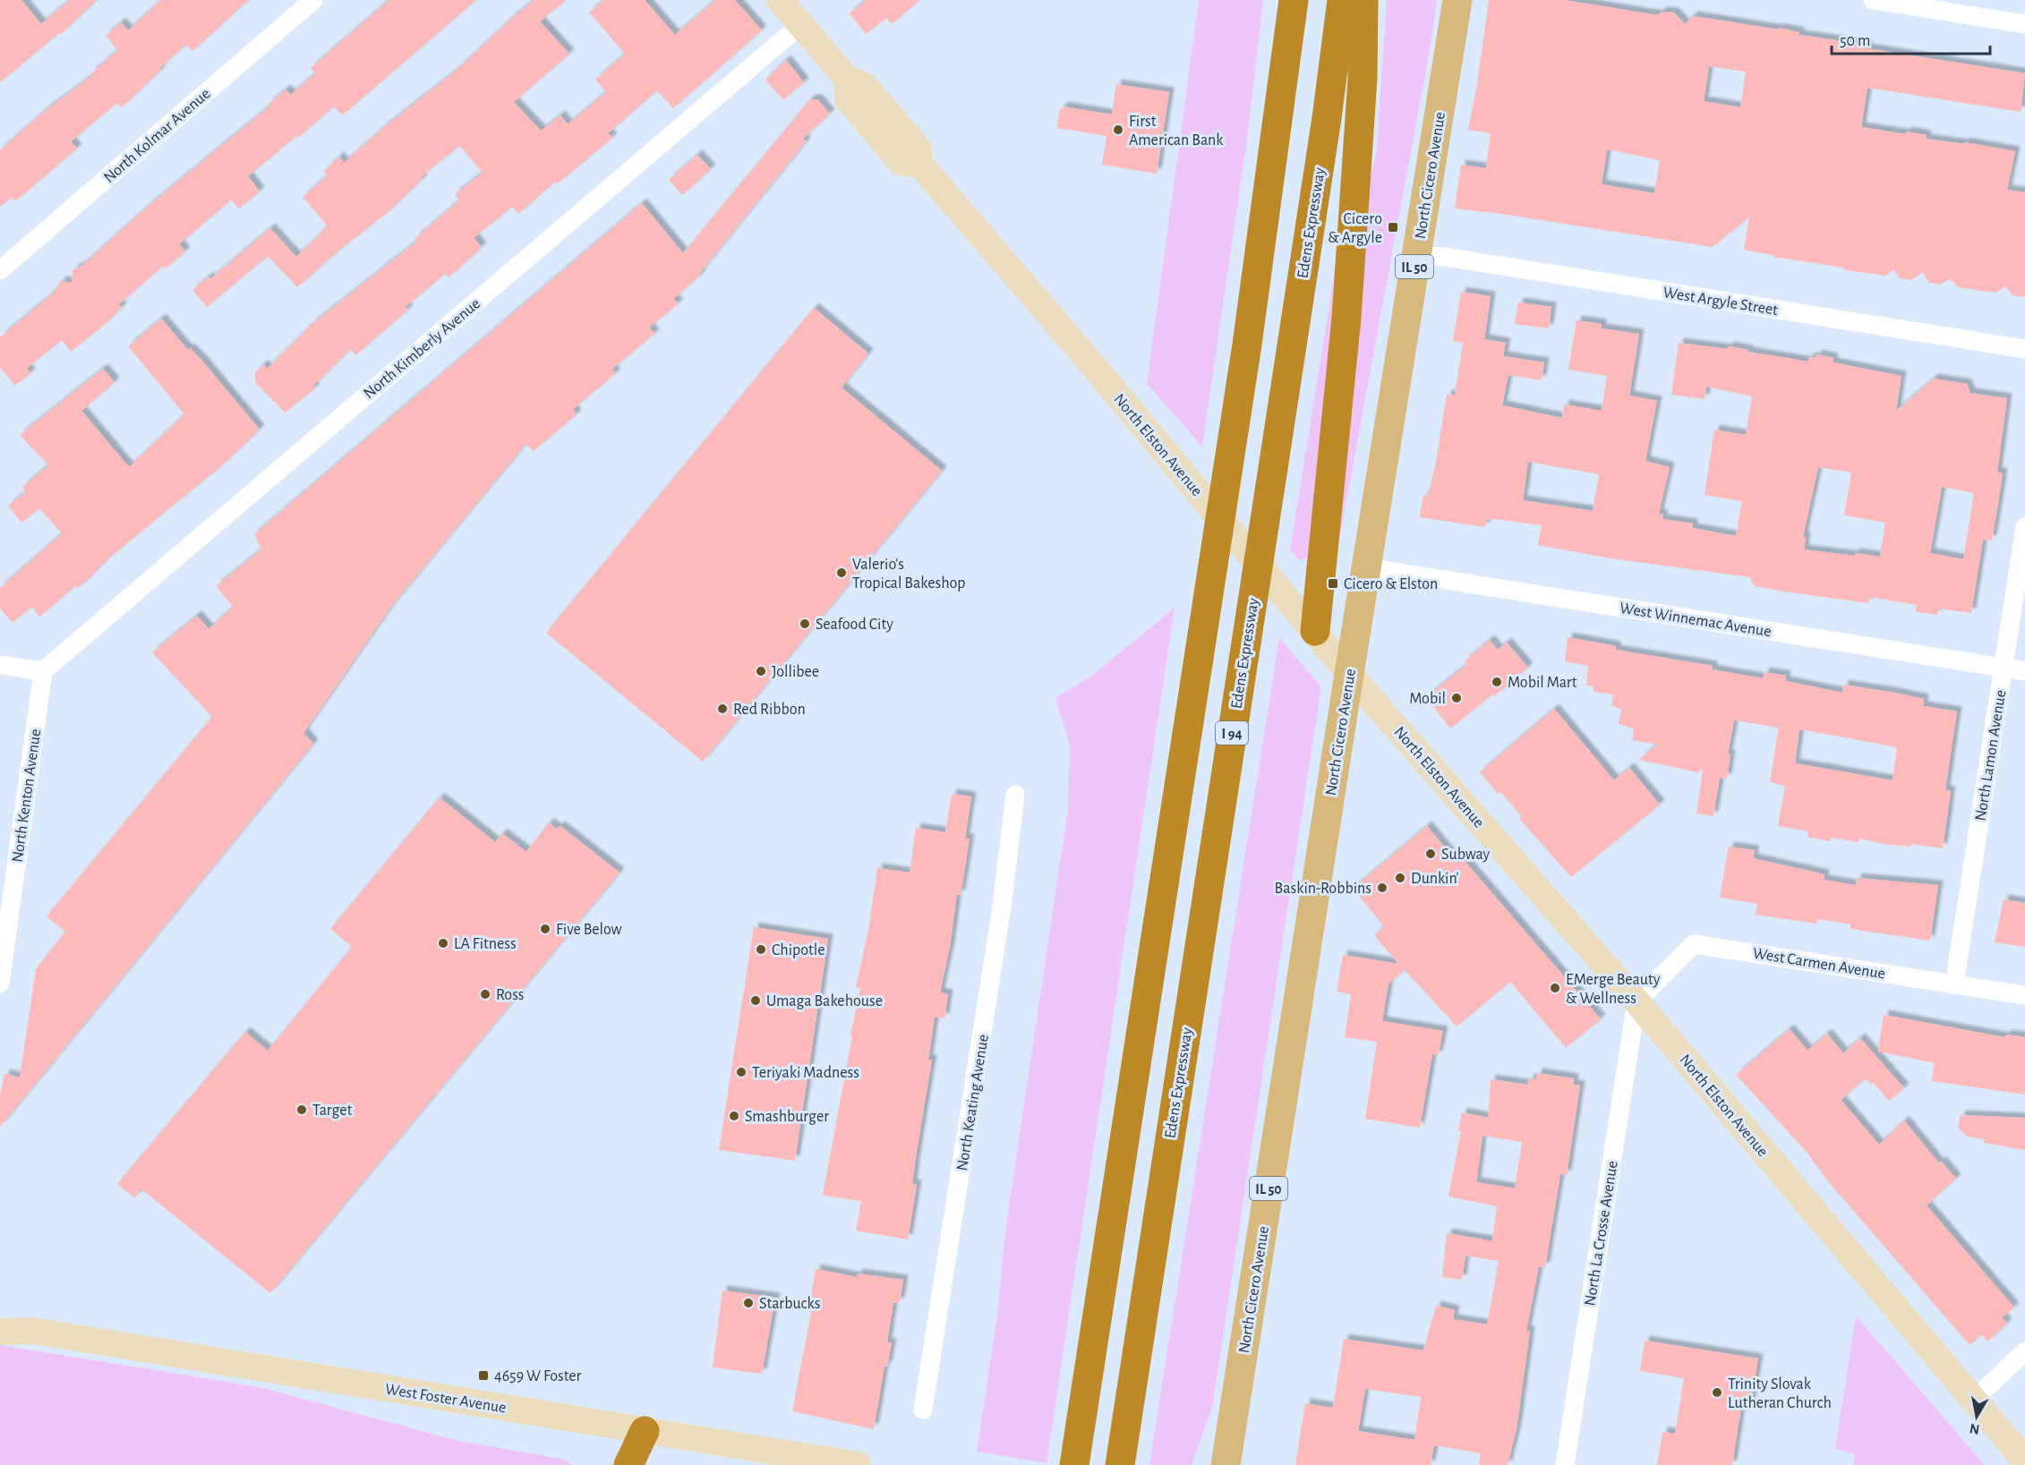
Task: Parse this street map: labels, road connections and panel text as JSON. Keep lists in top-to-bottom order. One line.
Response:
{"streets":{"highway":["Edens Expressway","I 94"],"main road":["North Cicero Avenue","IL 50","North Elston Avenue","West Foster Avenue"],"street":["North Kolmar Avenue","West Argyle Street","North Kimberly Avenue","West Winnemac Avenue","North Lamon Avenue","North Kenton Avenue","West Carmen Avenue","North Keating Avenue","North La Crosse Avenue"]},"crossings":[["North Cicero Avenue","West Argyle Street"],["North Cicero Avenue","North Elston Avenue"],["North Cicero Avenue","West Winnemac Avenue"],["North Kimberly Avenue","North Elston Avenue"],["North Kimberly Avenue","North Kenton Avenue"],["North Elston Avenue","West Carmen Avenue"],["North Elston Avenue","North La Crosse Avenue"],["West Winnemac Avenue","North Lamon Avenue"],["North Lamon Avenue","West Carmen Avenue"],["West Carmen Avenue","North La Crosse Avenue"]],"places":{"other":["First American Bank","Valerio's Tropical Bakeshop","Seafood City","Jollibee","Mobil Mart","Mobil","Red Ribbon","Subway","Dunkin'","Baskin-Robbins","Five Below","LA Fitness","Chipotle","EMerge Beauty & Wellness","Ross","Umaga Bakehouse","Teriyaki Madness","Target","Smashburger","Starbucks","Trinity Slovak Lutheran Church"],"transit":["Cicero & Argyle","Cicero & Elston","4659 W Foster"]},"scale_bar":"50 m","north":"bottom"}
